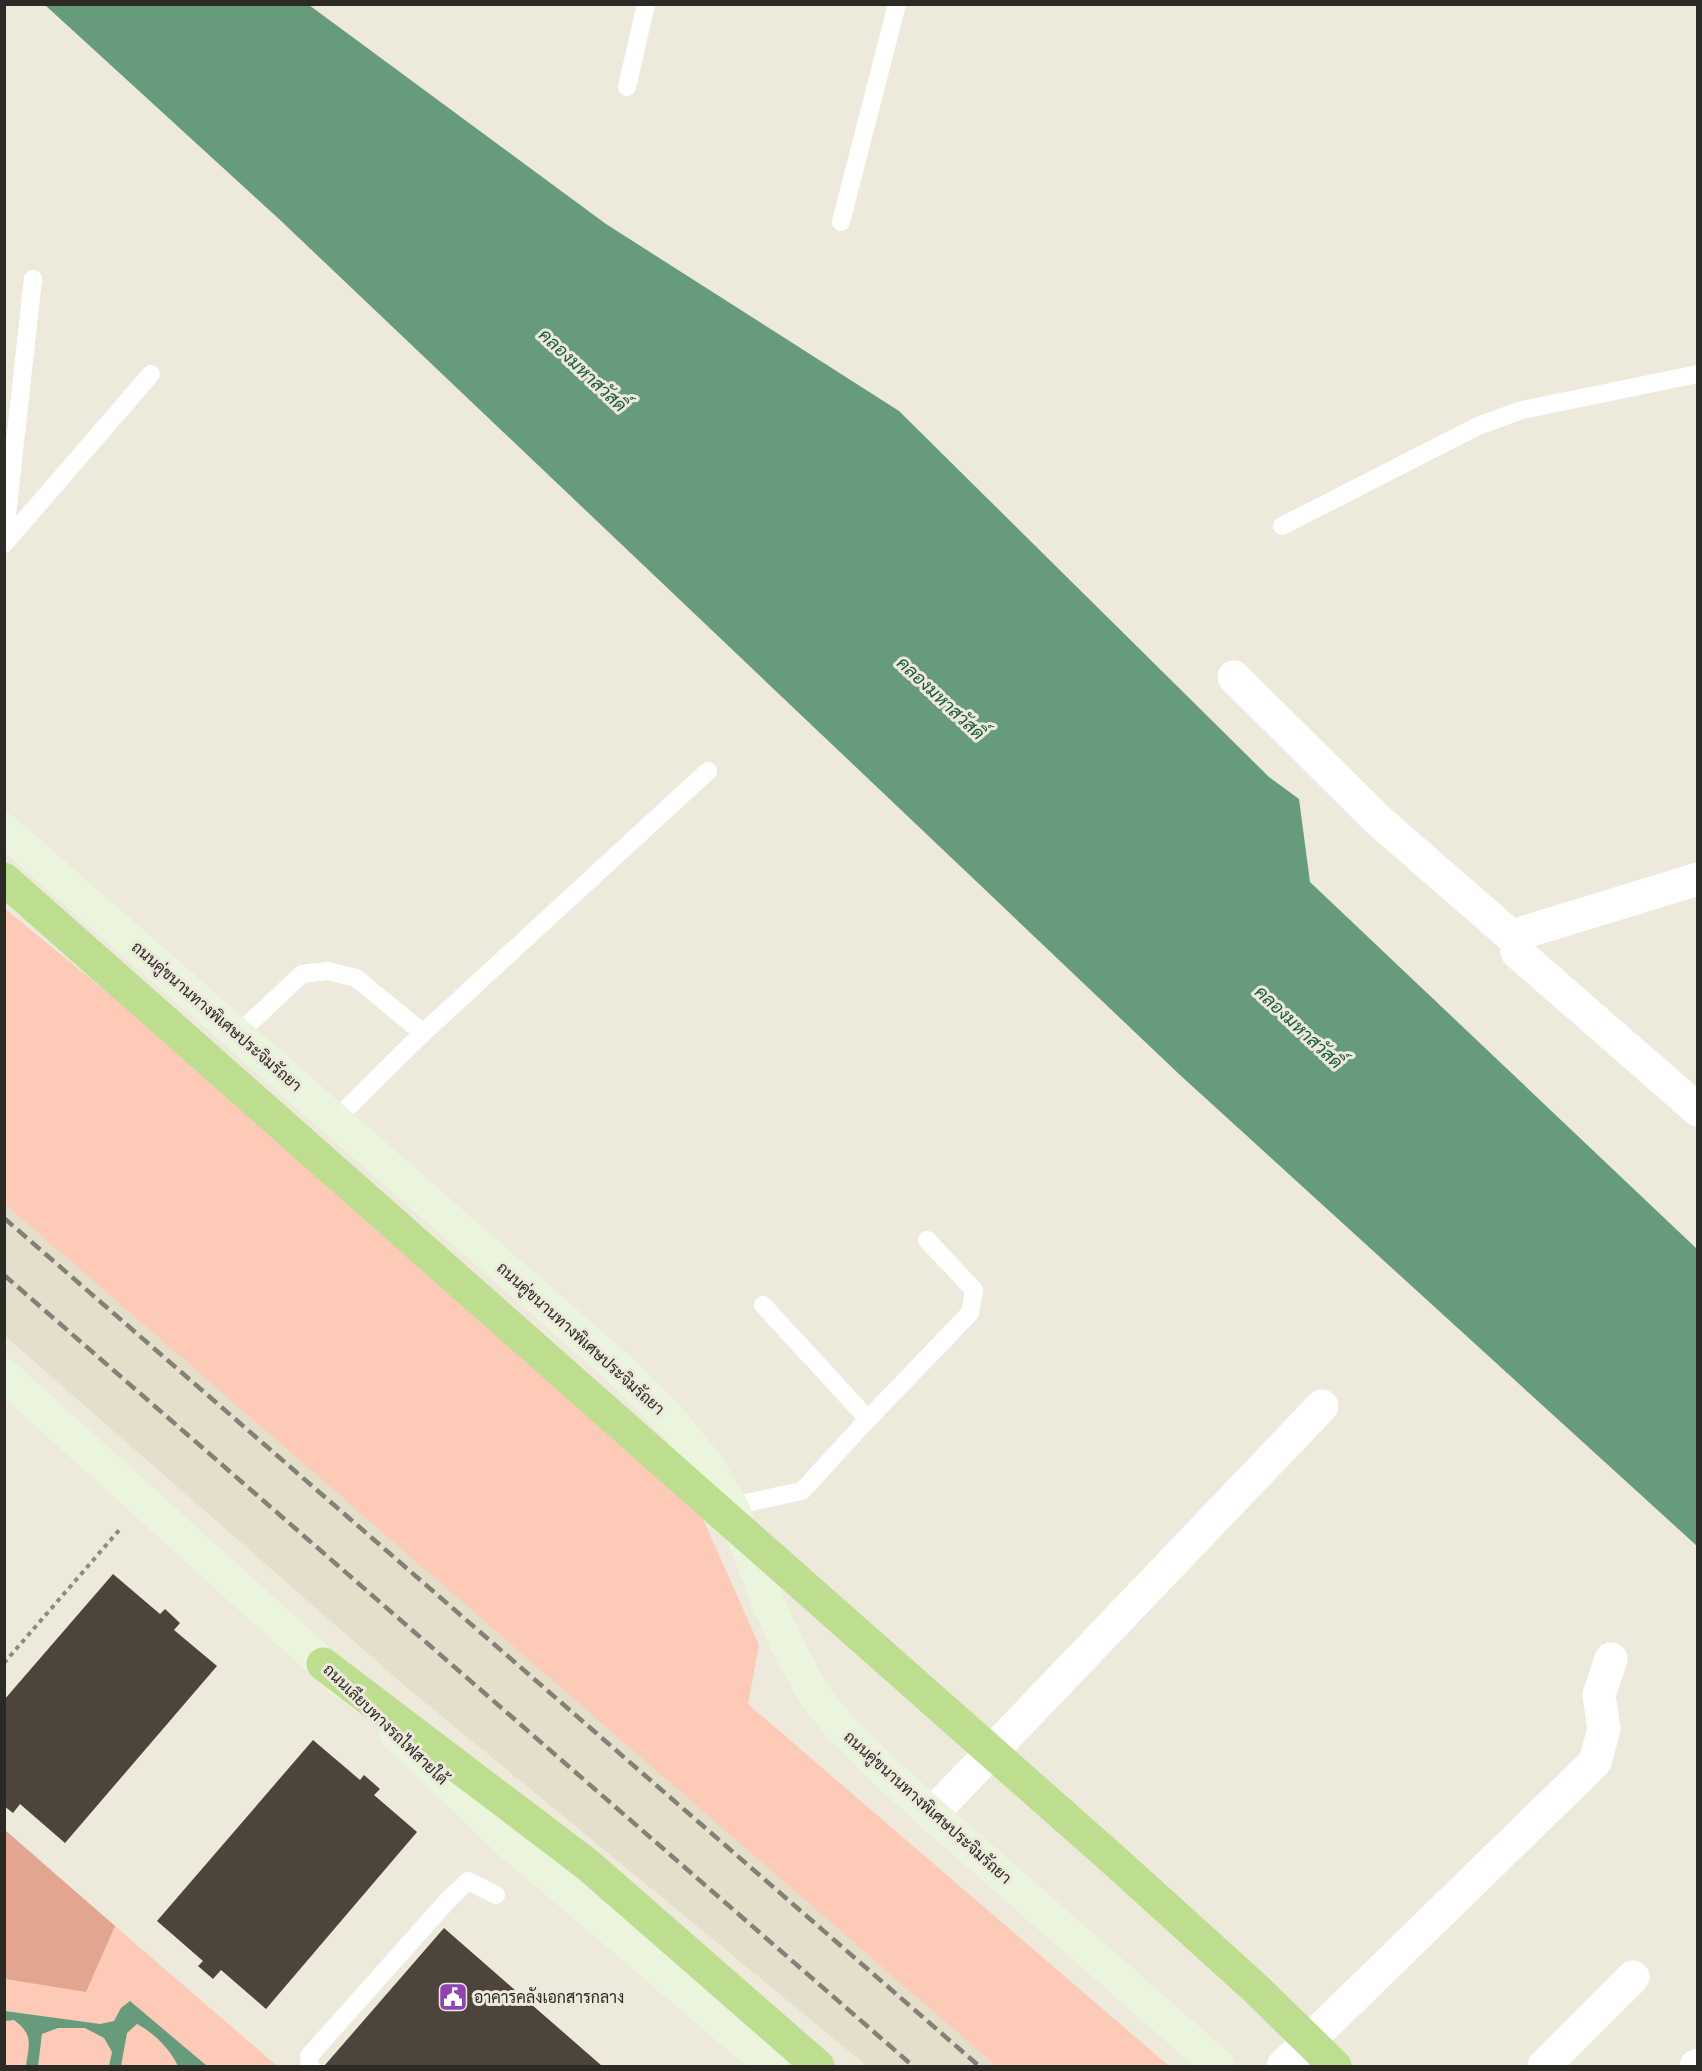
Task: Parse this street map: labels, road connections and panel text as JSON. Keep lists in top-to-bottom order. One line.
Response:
{"streets":{"main road":["ถนนคู่ขนานทางพิเศษประจิมรัถยา","ถนนเลียบทางรถไฟสายใต้"]},"water":["คลองมหาสวัสดิ์"],"places":{"public building":["อาคารคลังเอกสารกลาง"]}}
